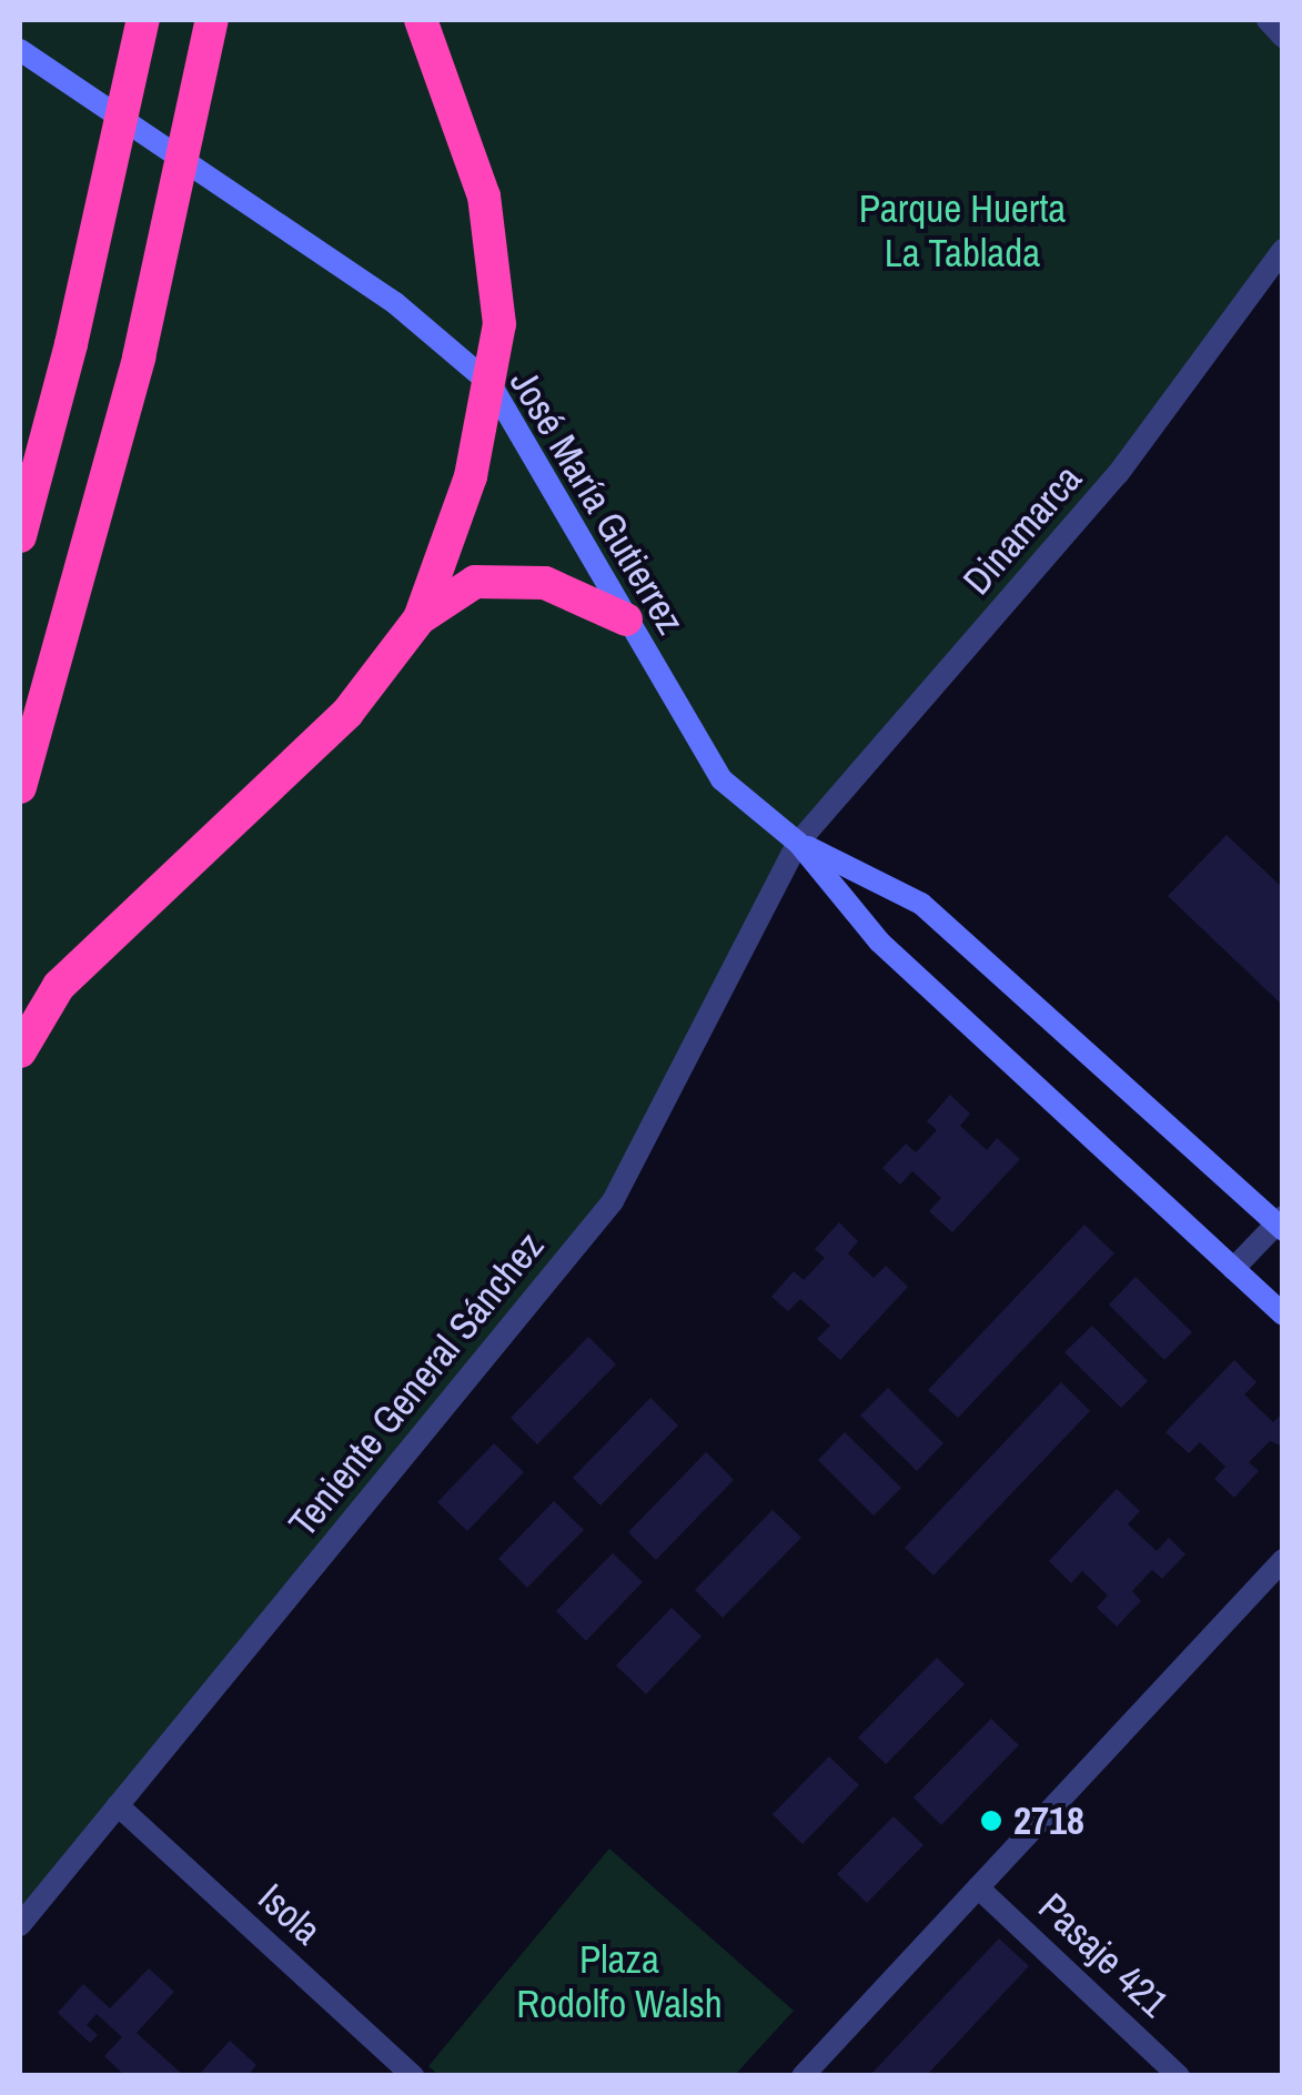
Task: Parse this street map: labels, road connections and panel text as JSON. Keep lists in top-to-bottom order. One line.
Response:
{"streets":{"street":["José María Gutierrez","Dinamarca","Teniente General Sánchez","Isola","Pasaje 421"]},"crossings":[["José María Gutierrez","Dinamarca"],["José María Gutierrez","Teniente General Sánchez"],["Dinamarca","Teniente General Sánchez"],["Teniente General Sánchez","Isola"]],"parks":["Parque Huerta La Tablada","Plaza Rodolfo Walsh"],"places":["2718"]}
